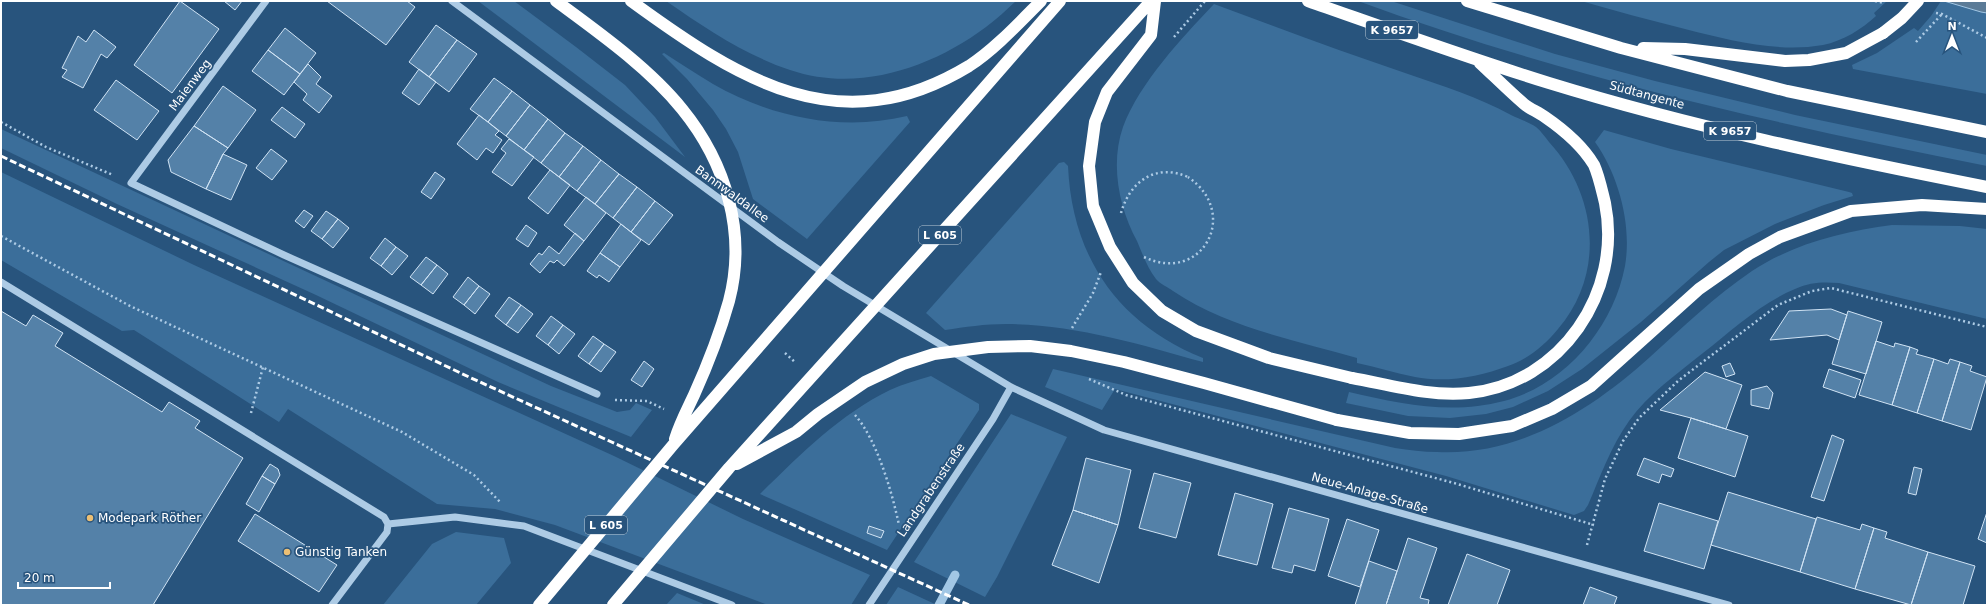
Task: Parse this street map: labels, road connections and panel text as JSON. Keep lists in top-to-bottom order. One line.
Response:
{"streets":{"highway":["K 9657","Südtangente","L 605"],"street":["Maienweg","Bannwaldallee","Landgrabenstraße","Neue-Anlage-Straße"]},"crossings":[["Bannwaldallee","Landgrabenstraße"],["Bannwaldallee","Neue-Anlage-Straße"],["Landgrabenstraße","Neue-Anlage-Straße"]],"places":["Modepark Röther","Günstig Tanken"],"scale_bar":"20 m","north":"top"}
